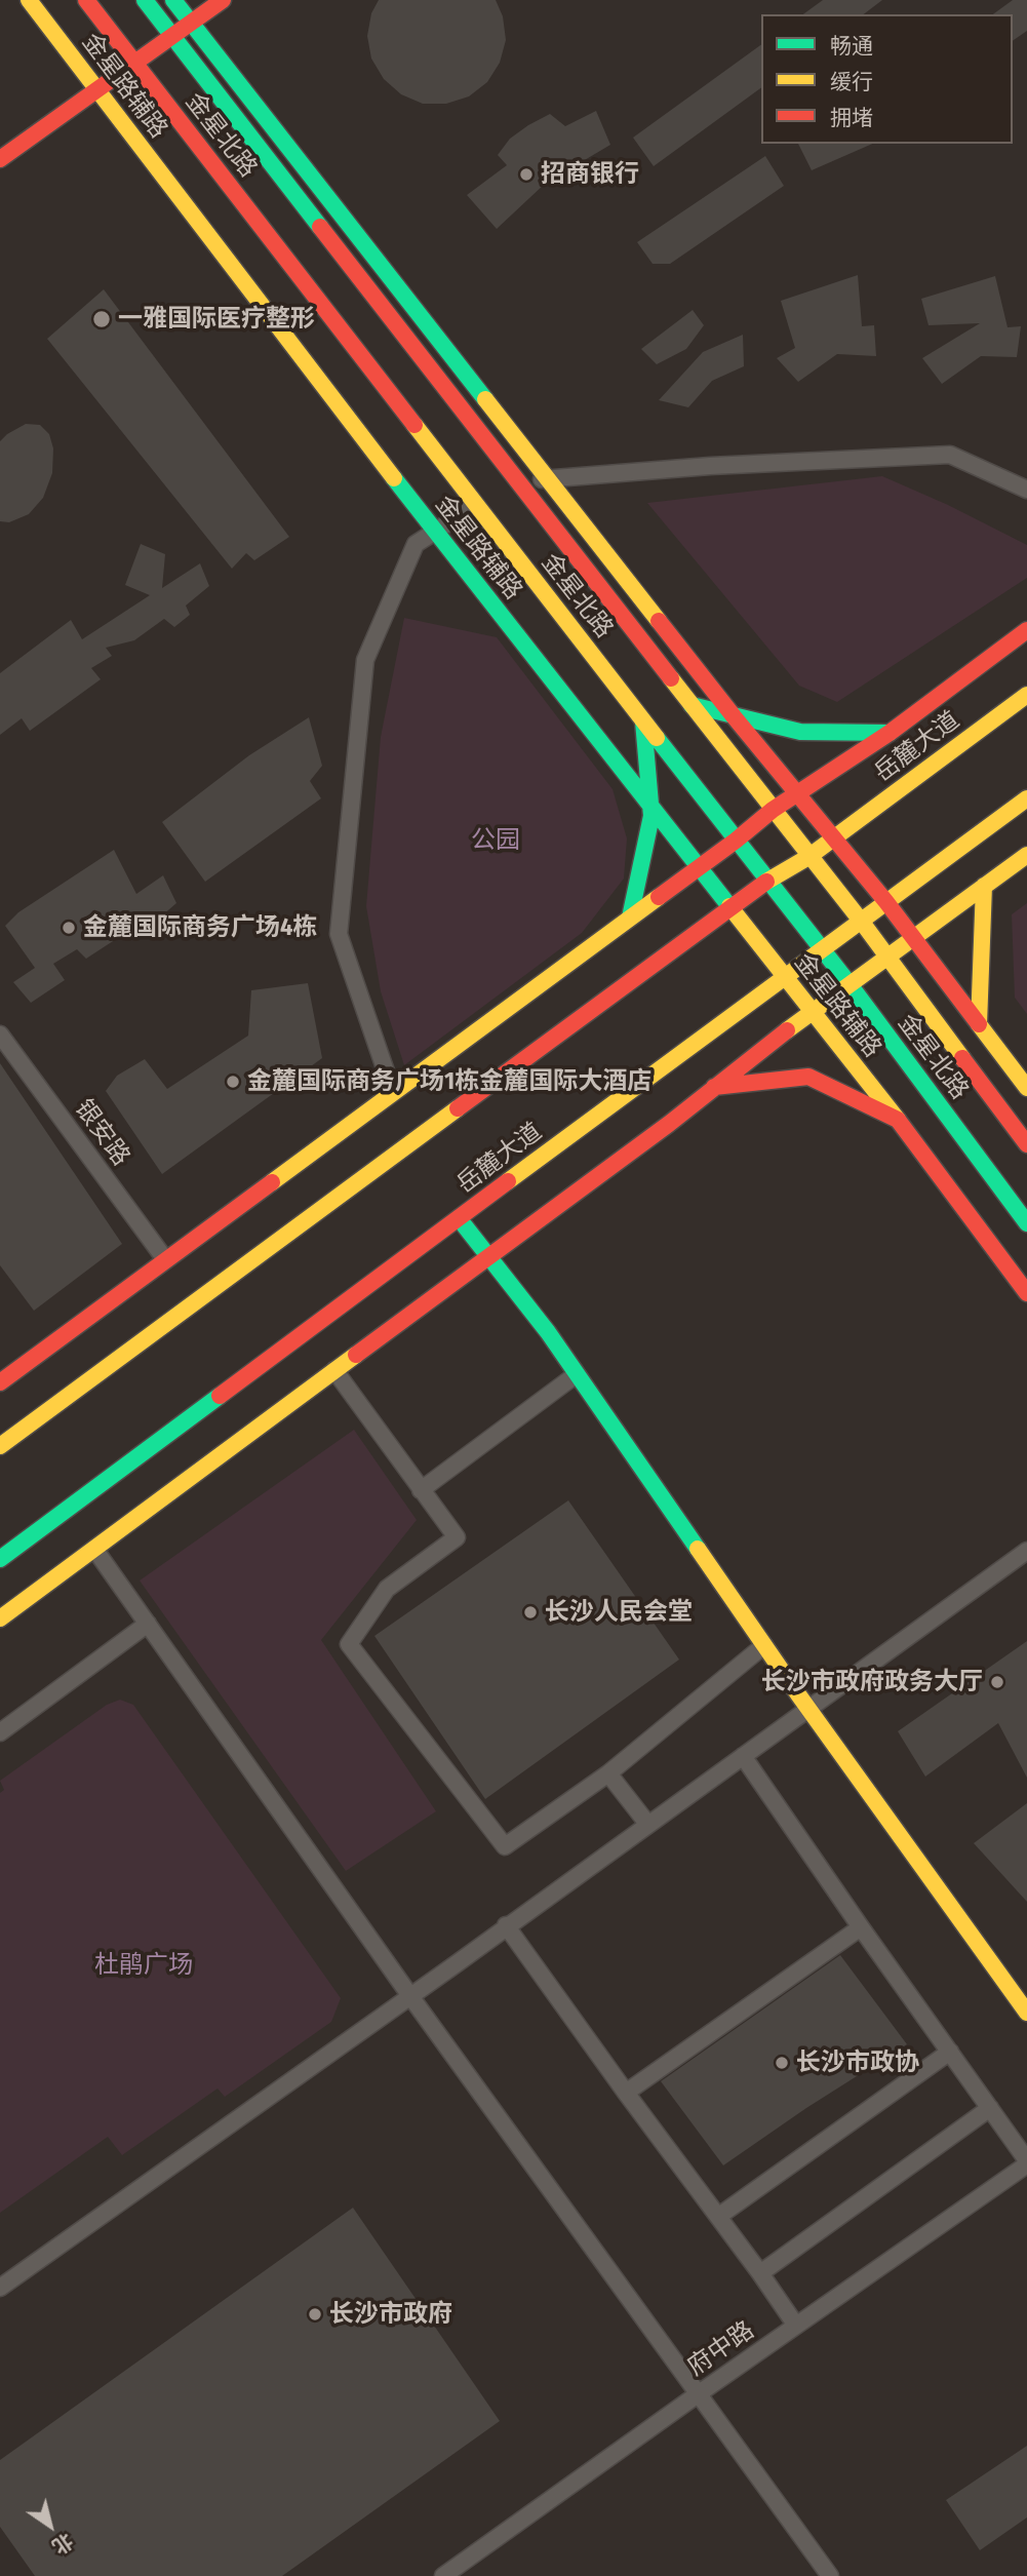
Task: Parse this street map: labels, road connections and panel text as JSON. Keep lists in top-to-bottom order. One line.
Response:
{"streets":{"main road":["金星路辅路","金星北路","岳麓大道"],"street":["银安路","府中路"]},"crossings":[["金星路辅路","岳麓大道"],["金星北路","岳麓大道"]],"parks":["公园","杜鹃广场"],"places":["招商银行","一雅国际医疗整形","金麓国际商务广场4栋","金麓国际商务广场1栋金麓国际大酒店","长沙人民会堂","长沙市政府政务大厅","长沙市政协","长沙市政府"],"legend":["畅通","缓行","拥堵"],"north":"bottom right"}
